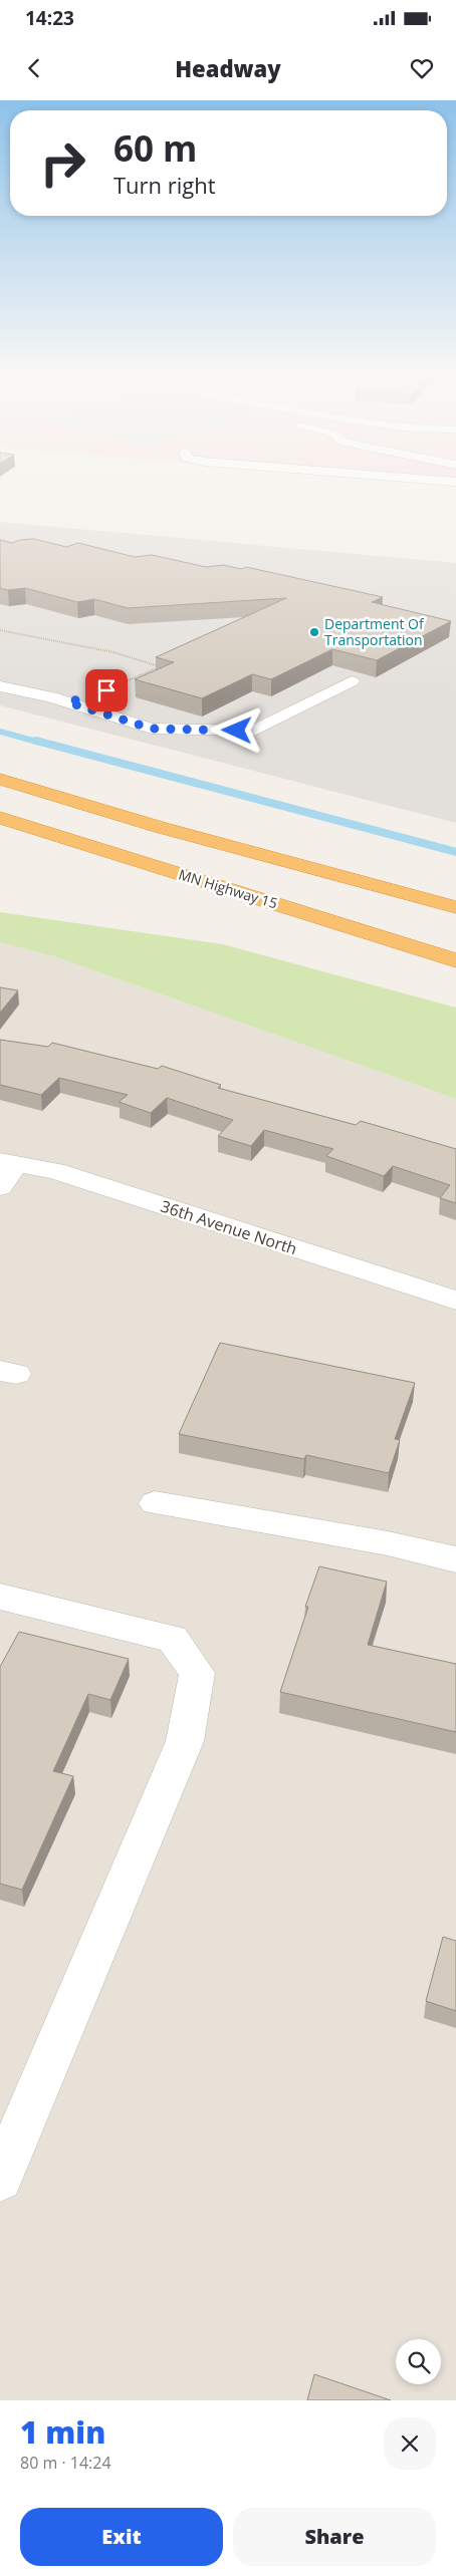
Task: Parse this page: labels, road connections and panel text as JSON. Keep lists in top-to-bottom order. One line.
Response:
{"streets":{"highway":["MN Highway 15"],"street":["36th Avenue North"]},"places":["Department Of Transportation"],"page":{"status":"14:23","header":"Headway","turn":["60 m","Turn right"],"heading":["1 min","80 m · 14:24"],"buttons":["Exit","Share"]}}
